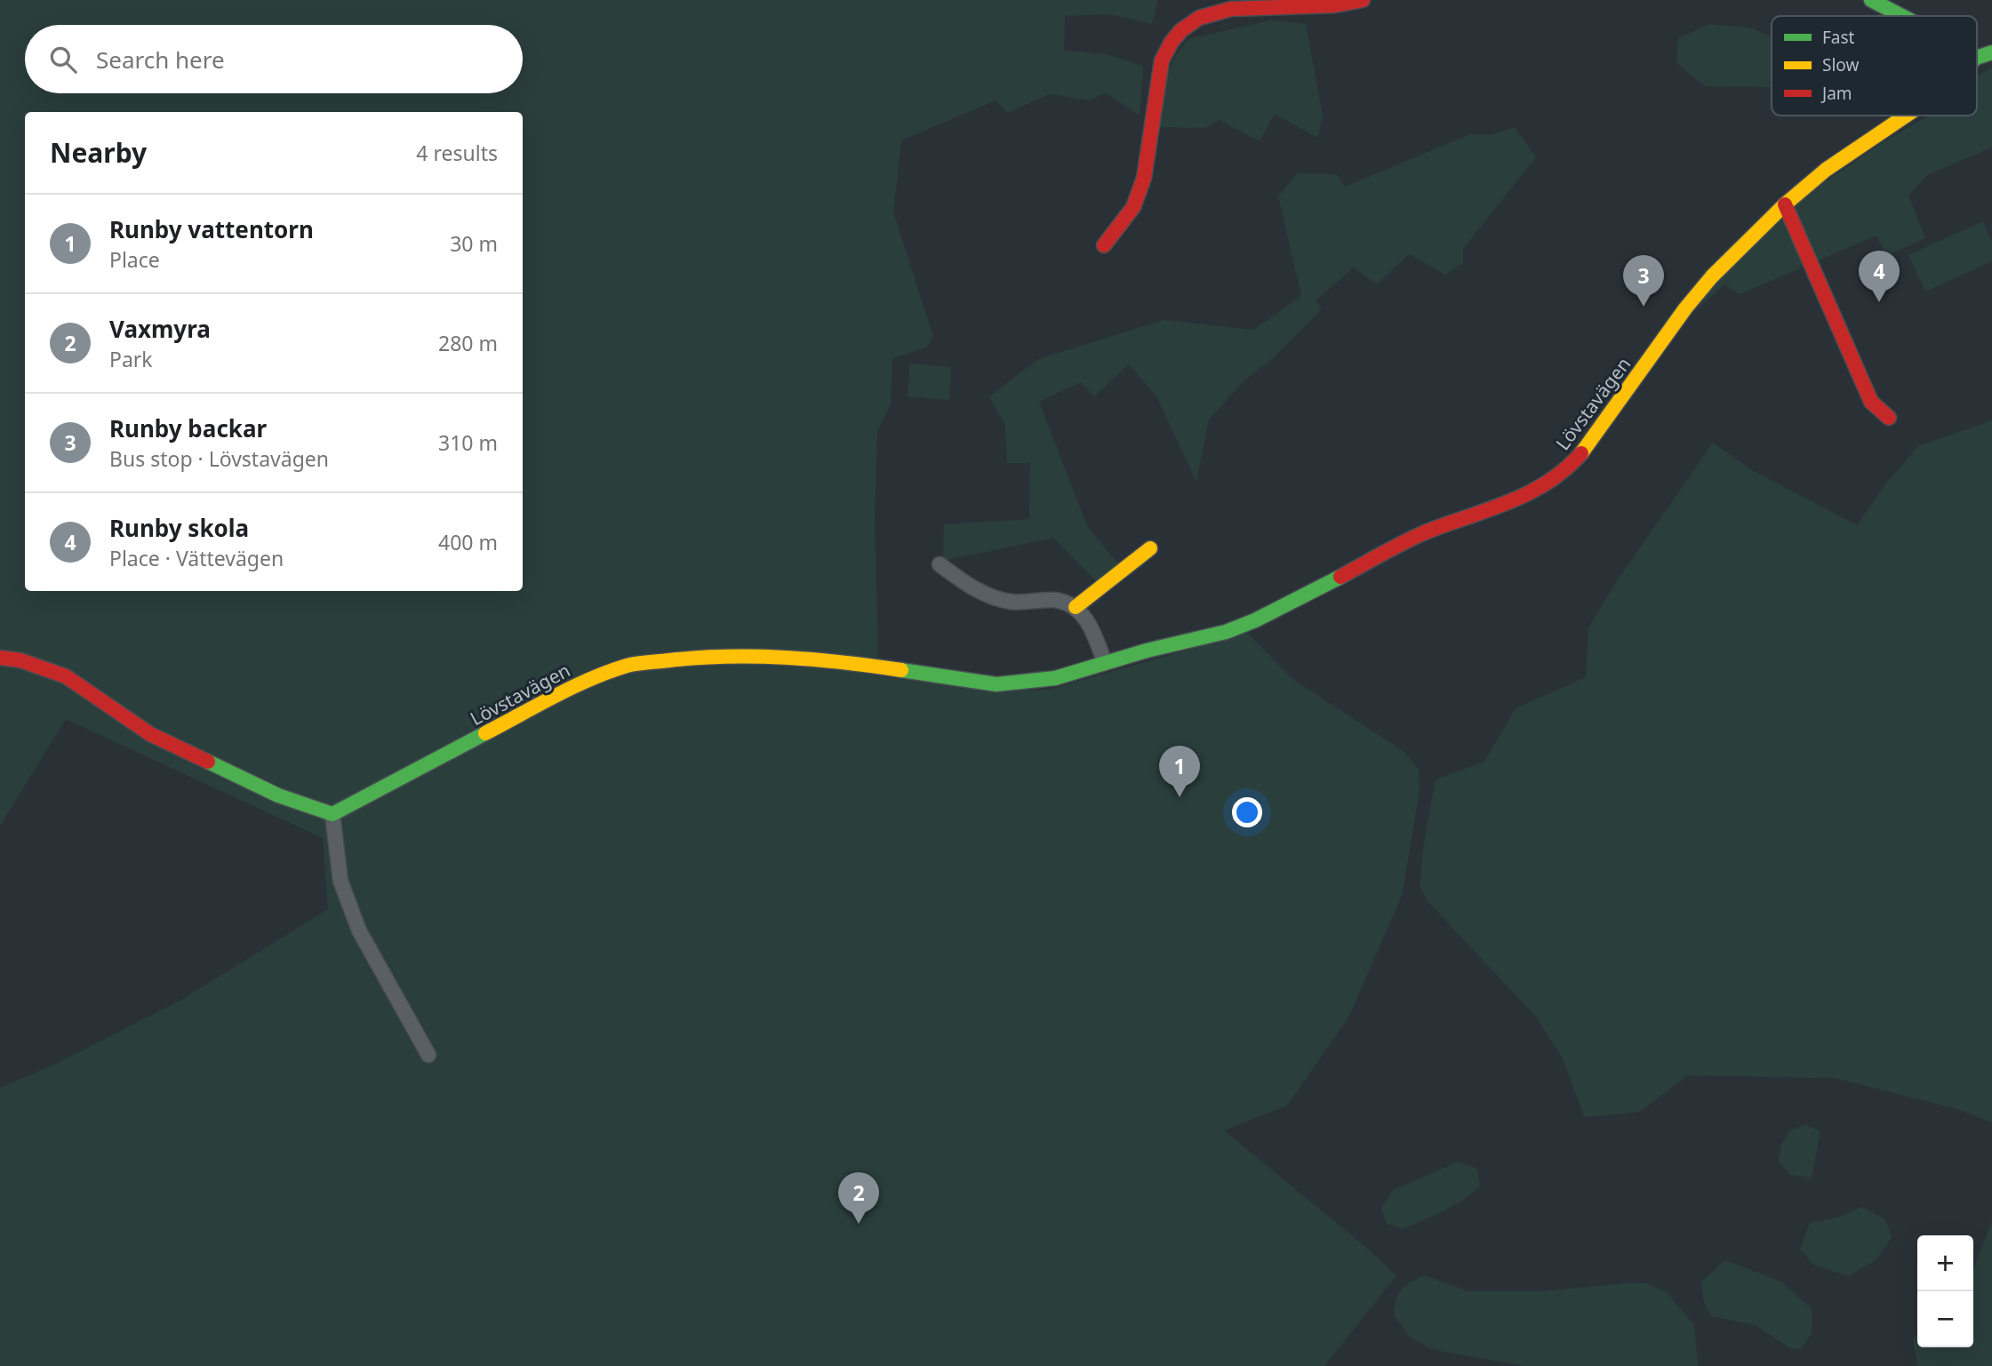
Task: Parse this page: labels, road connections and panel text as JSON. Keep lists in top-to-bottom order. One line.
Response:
{"streets":{"street":["Lövstavägen"]},"legend":["Fast","Slow","Jam"],"page":{"search":"Search here","heading":["Nearby","4 results"],"list":[{"mark":"1","name":"Runby vattentorn","note":"Place","value":"30 m"},{"mark":"2","name":"Vaxmyra","note":"Park","value":"280 m"},{"mark":"3","name":"Runby backar","note":"Bus stop · Lövstavägen","value":"310 m"},{"mark":"4","name":"Runby skola","note":"Place · Vättevägen","value":"400 m"}],"pins":["4","3","1","2"],"map_buttons":["+","−"]}}
